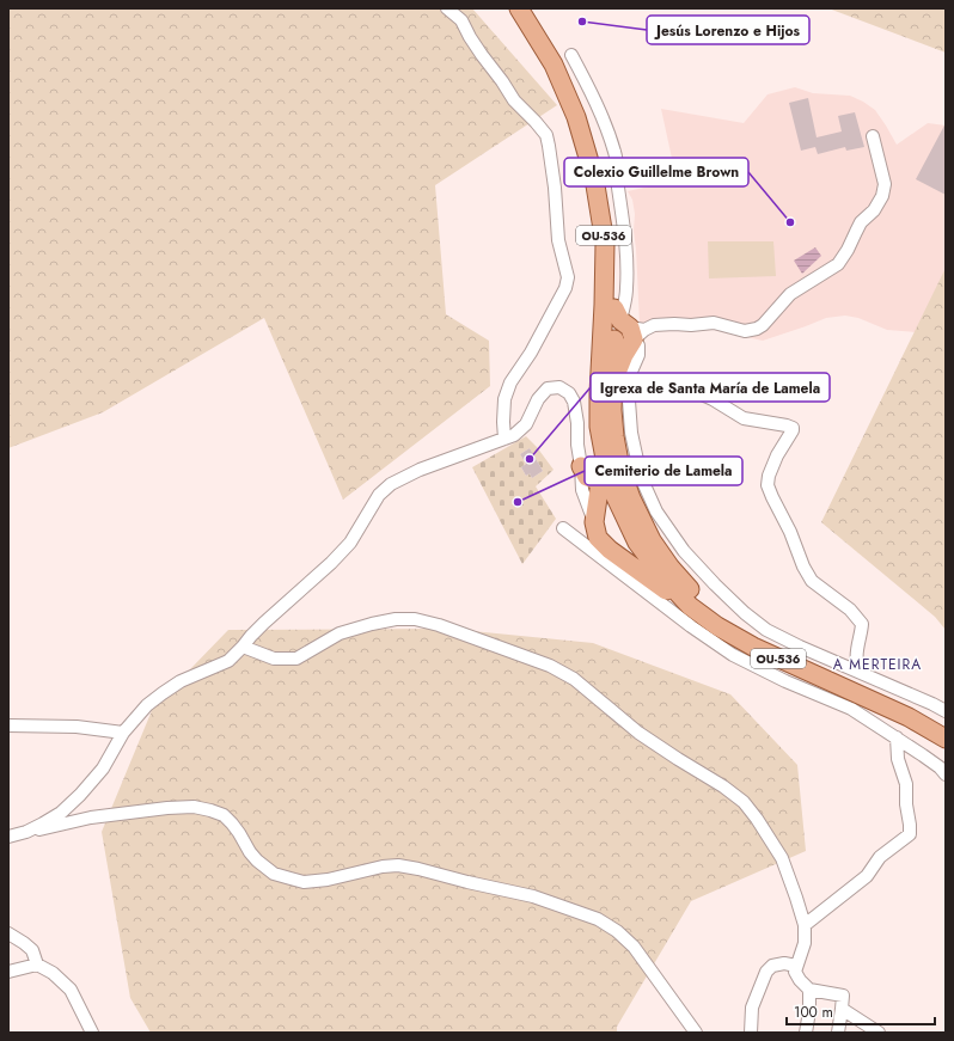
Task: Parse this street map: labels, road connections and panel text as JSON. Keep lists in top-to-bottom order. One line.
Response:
{"streets":{"main road":["OU-536"]},"districts":["A MERTEIRA"],"places":["Jesús Lorenzo e Hijos","Colexio Guillelme Brown","Igrexa de Santa María de Lamela","Cemiterio de Lamela"],"scale_bar":"100 m"}
